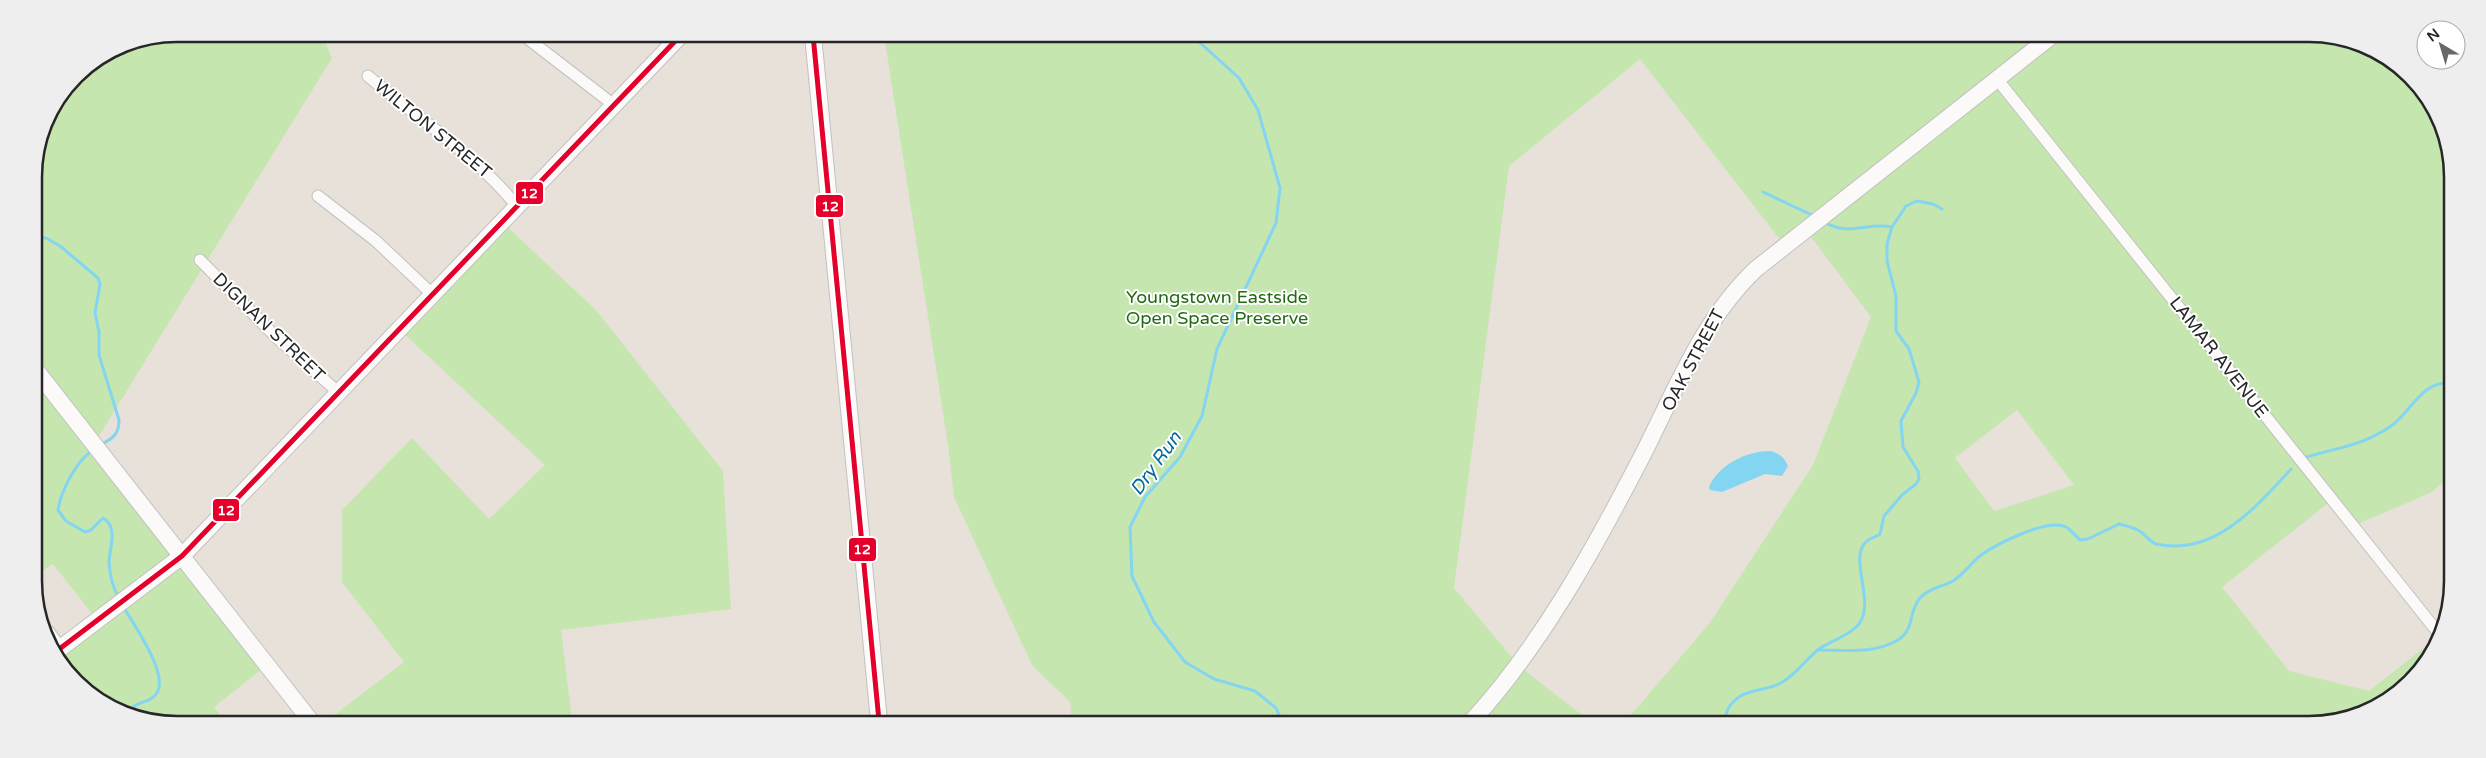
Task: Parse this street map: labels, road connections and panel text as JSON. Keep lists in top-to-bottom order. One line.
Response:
{"streets":{"street":["WILTON STREET","DIGNAN STREET","LAMAR AVENUE","OAK STREET"]},"crossings":[["LAMAR AVENUE","OAK STREET"]],"water":["Dry Run"],"parks":["Youngstown Eastside Open Space Preserve"],"lines":["transit line 12"],"north":"top left"}
